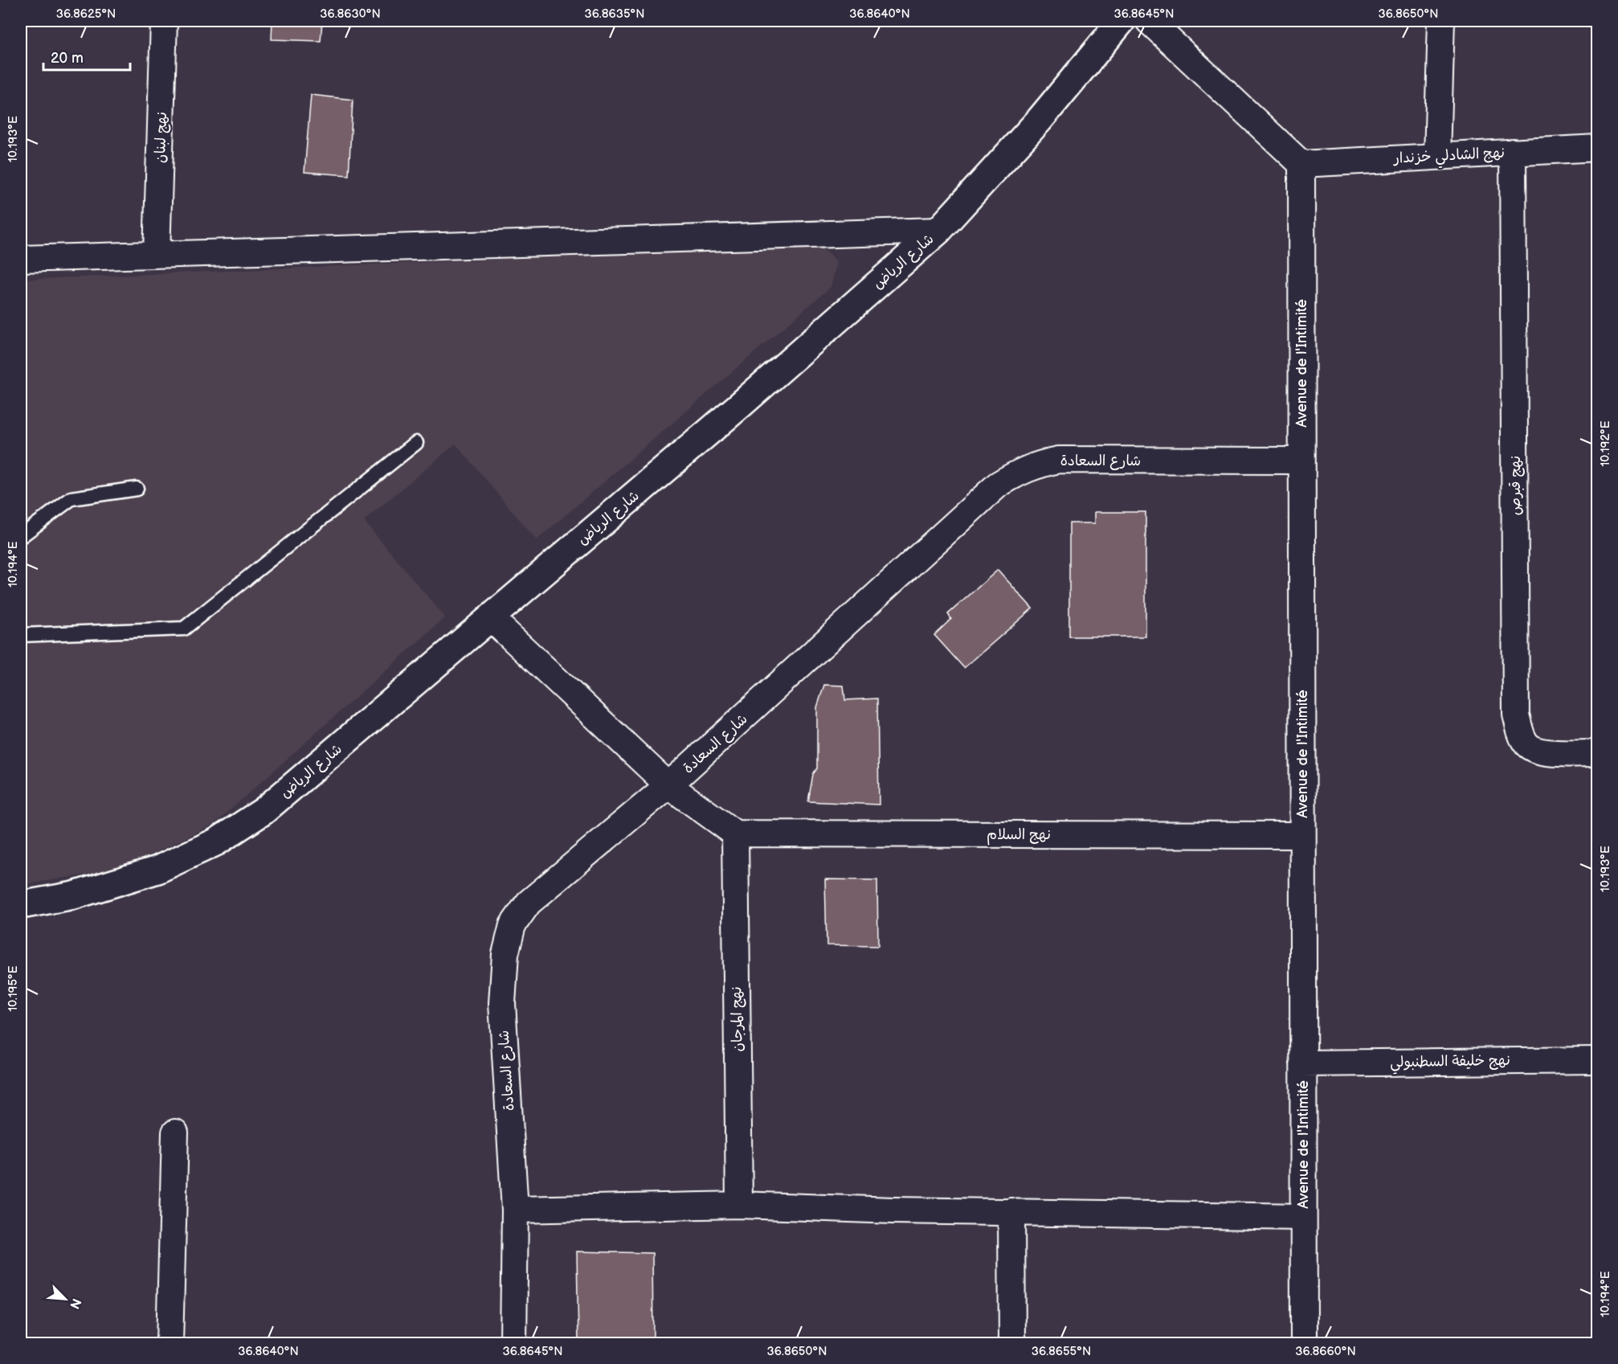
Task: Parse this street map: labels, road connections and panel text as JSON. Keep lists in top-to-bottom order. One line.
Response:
{"streets":{"street":["نهج لبنان","نهج الشادلي خزندار","شارع الرياض","Avenue de l'Intimité","شارع السعادة","نهج قبرص","نهج السلام","نهج المرجان","نهج خليفة السطنبولي"]},"crossings":[["نهج الشادلي خزندار","Avenue de l'Intimité"],["نهج الشادلي خزندار","نهج قبرص"],["Avenue de l'Intimité","شارع السعادة"],["Avenue de l'Intimité","نهج السلام"],["Avenue de l'Intimité","نهج خليفة السطنبولي"],["نهج السلام","نهج المرجان"]],"scale_bar":"20 m","north":"bottom right","coordinates":["36.8625°N","36.8630°N","36.8635°N","36.8640°N","36.8645°N","36.8650°N","10.193°E","10.192°E","10.194°E","10.195°E","36.8655°N","36.8660°N"]}
